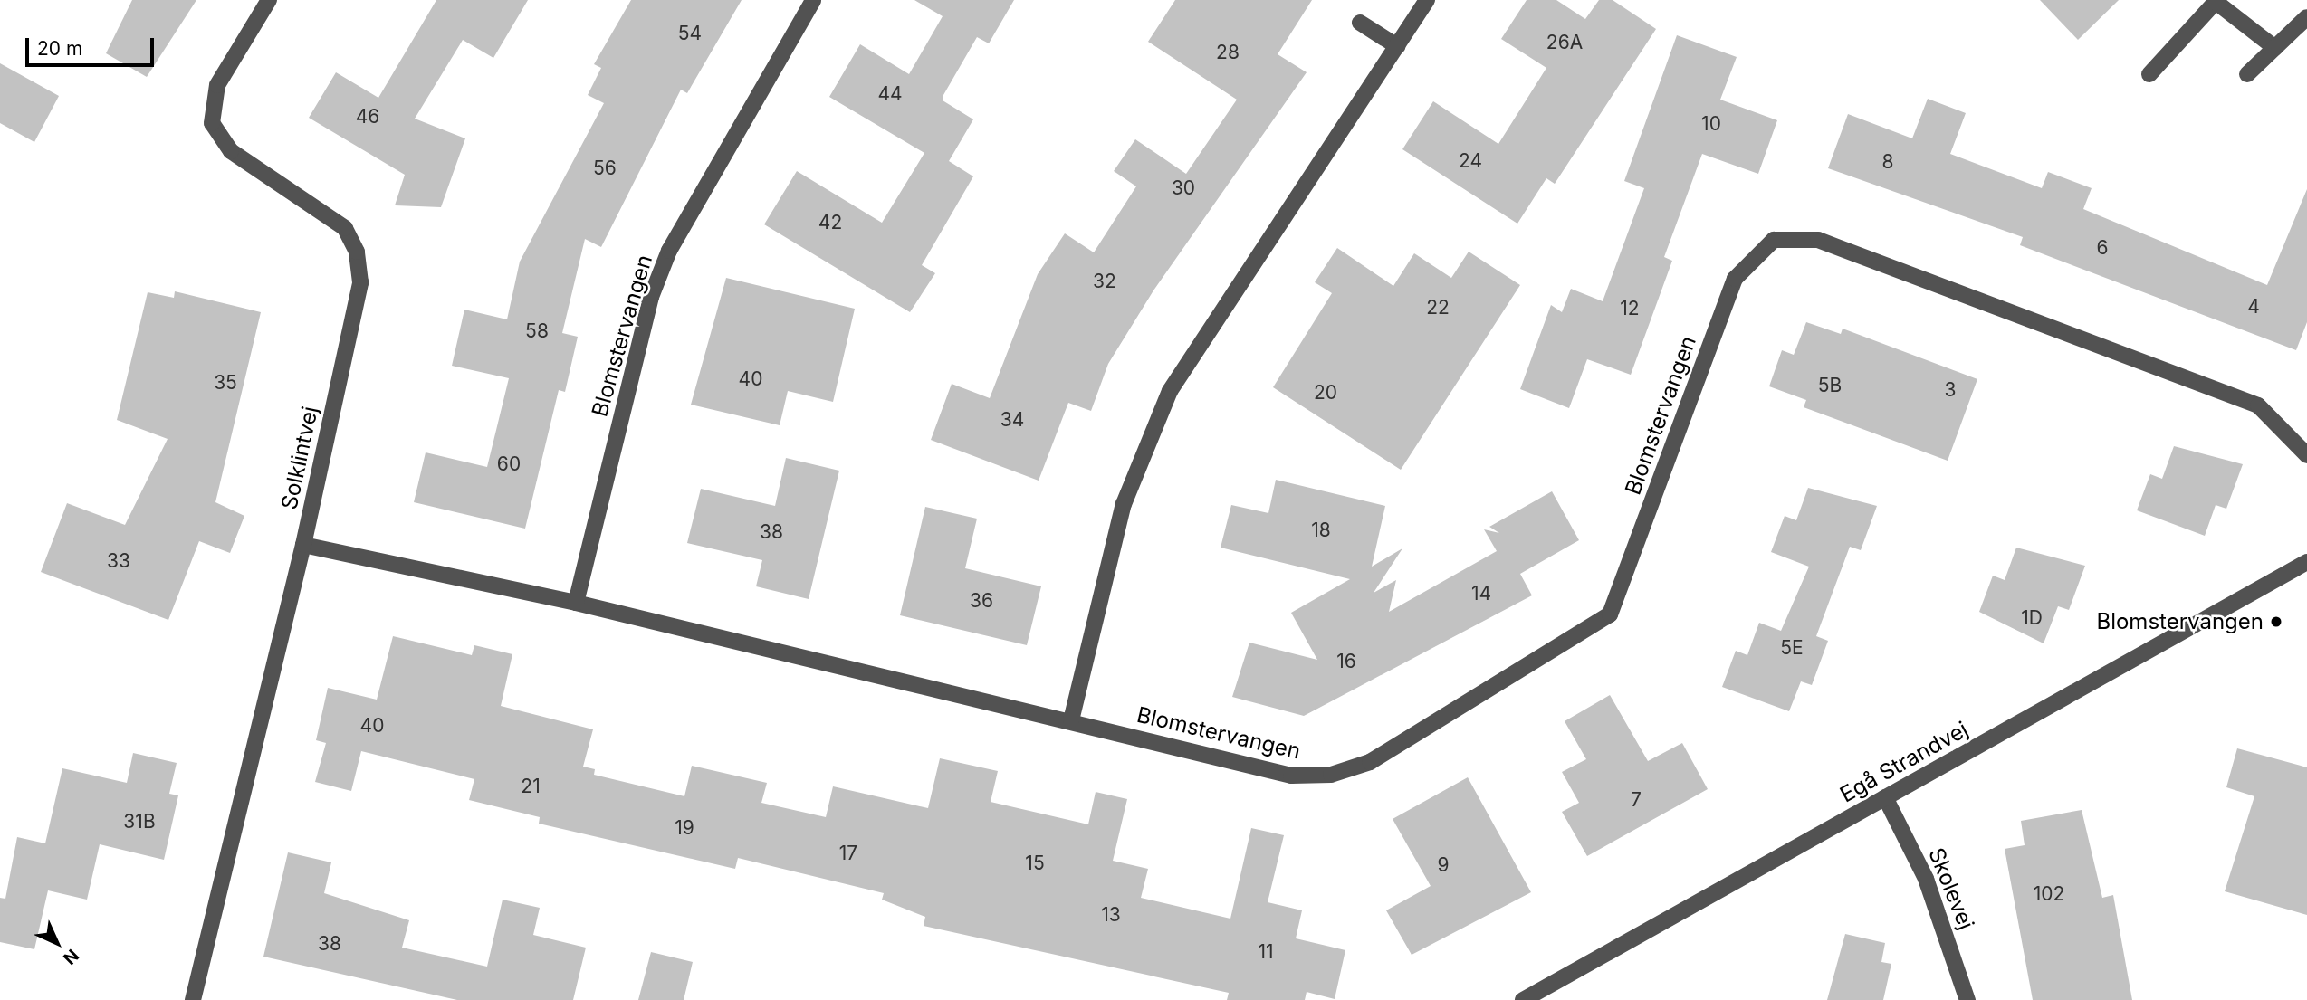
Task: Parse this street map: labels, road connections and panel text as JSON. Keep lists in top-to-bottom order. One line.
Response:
{"streets":{"street":["Blomstervangen","Solklintvej","Egå Strandvej","Skolevej"]},"crossings":[["Blomstervangen","Solklintvej"],["Egå Strandvej","Skolevej"]],"places":["Blomstervangen"],"house_numbers":["54","26A","28","44","46","10","24","8","56","30","42","6","32","4","22","12","58","40","35","5B","3","20","34","60","18","38","33","14","36","1D","5E","16","40","21","7","31B","19","17","15","9","102","13","38","11"],"scale_bar":"20 m","north":"bottom right"}
